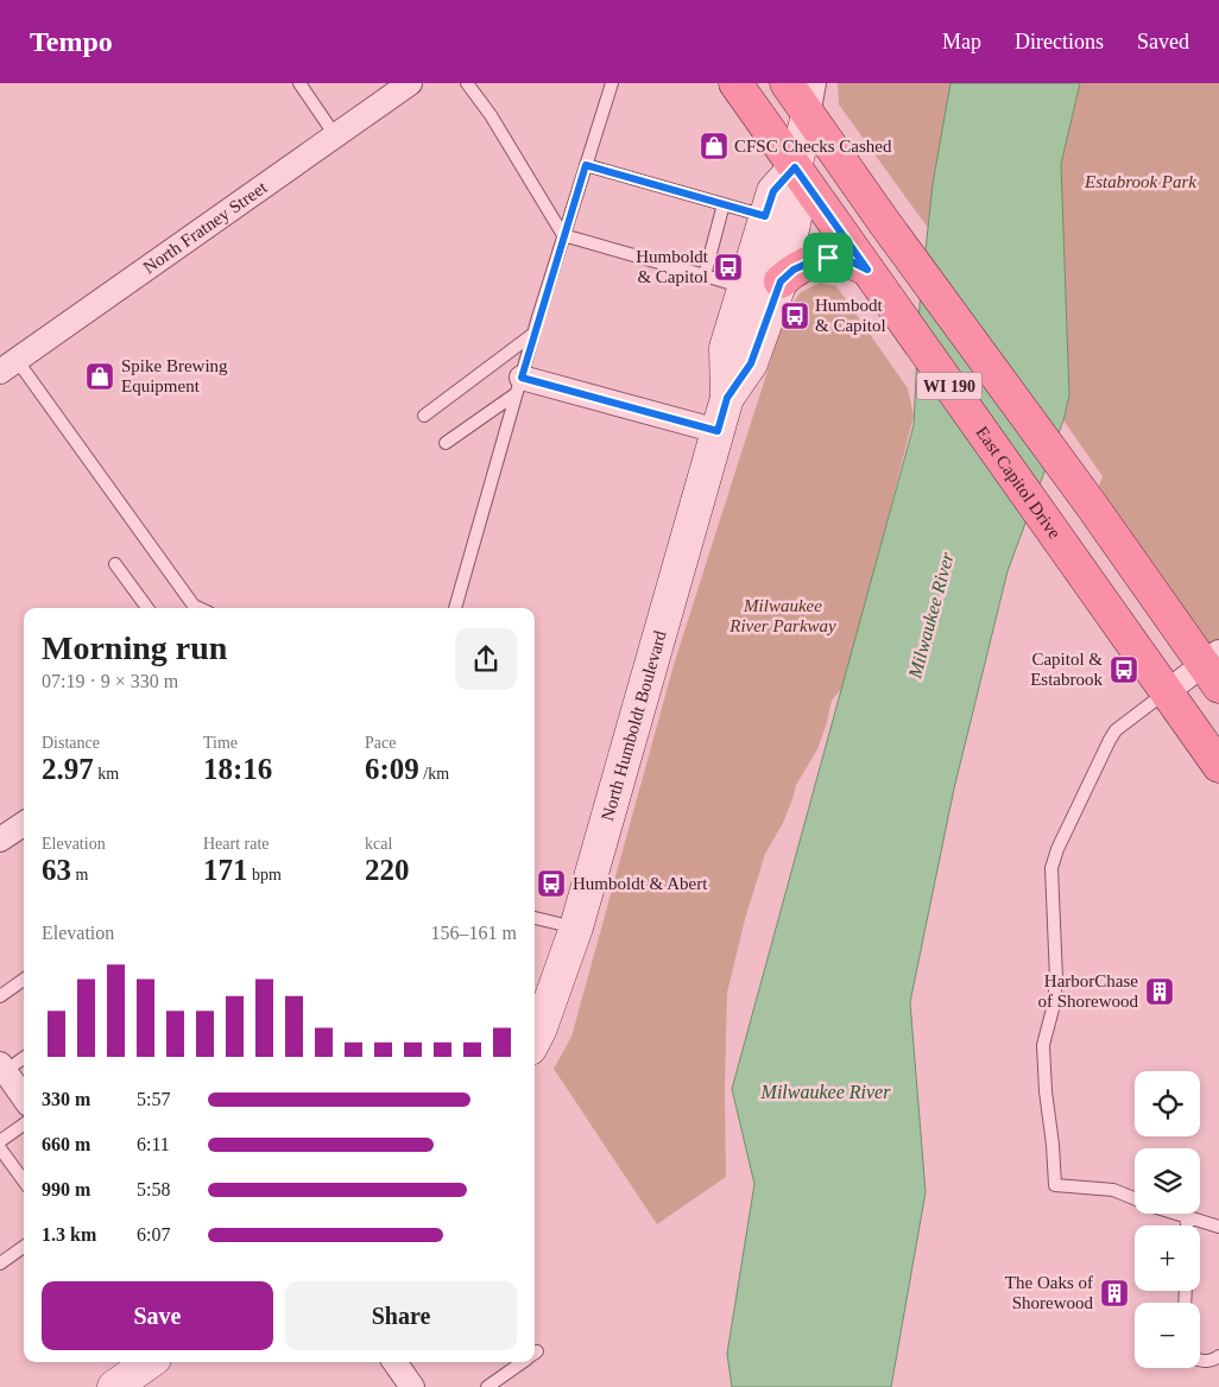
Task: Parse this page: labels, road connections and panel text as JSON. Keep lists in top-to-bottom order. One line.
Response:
{"streets":{"main road":["WI 190","East Capitol Drive","North Humboldt Boulevard"],"street":["North Fratney Street"]},"crossings":[["WI 190","North Humboldt Boulevard"],["East Capitol Drive","North Humboldt Boulevard"]],"water":["Milwaukee River"],"parks":["Estabrook Park","Milwaukee River Parkway"],"places":{"shop":["CFSC Checks Cashed","Spike Brewing Equipment"],"bus stop":["Humboldt & Capitol","Humbodt & Capitol","Capitol & Estabrook","Humboldt & Abert"],"building":["HarborChase of Shorewood","The Oaks of Shorewood"]},"page":{"header":"Tempo","nav":["Map","Directions","Saved"],"heading":["Morning run","07:19 · 9 × 330 m"],"stats":[["Distance","2.97 km"],["Time","18:16"],["Pace","6:09 /km"],["Elevation","63 m"],["Heart rate","171 bpm"],["kcal","220"]],"chart":["Elevation","156–161 m"],"map_buttons":["+","−"],"list":[{"name":"330 m","note":"5:57"},{"name":"660 m","note":"6:11"},{"name":"990 m","note":"5:58"},{"name":"1.3 km","note":"6:07"}],"buttons":["Save","Share"]}}
